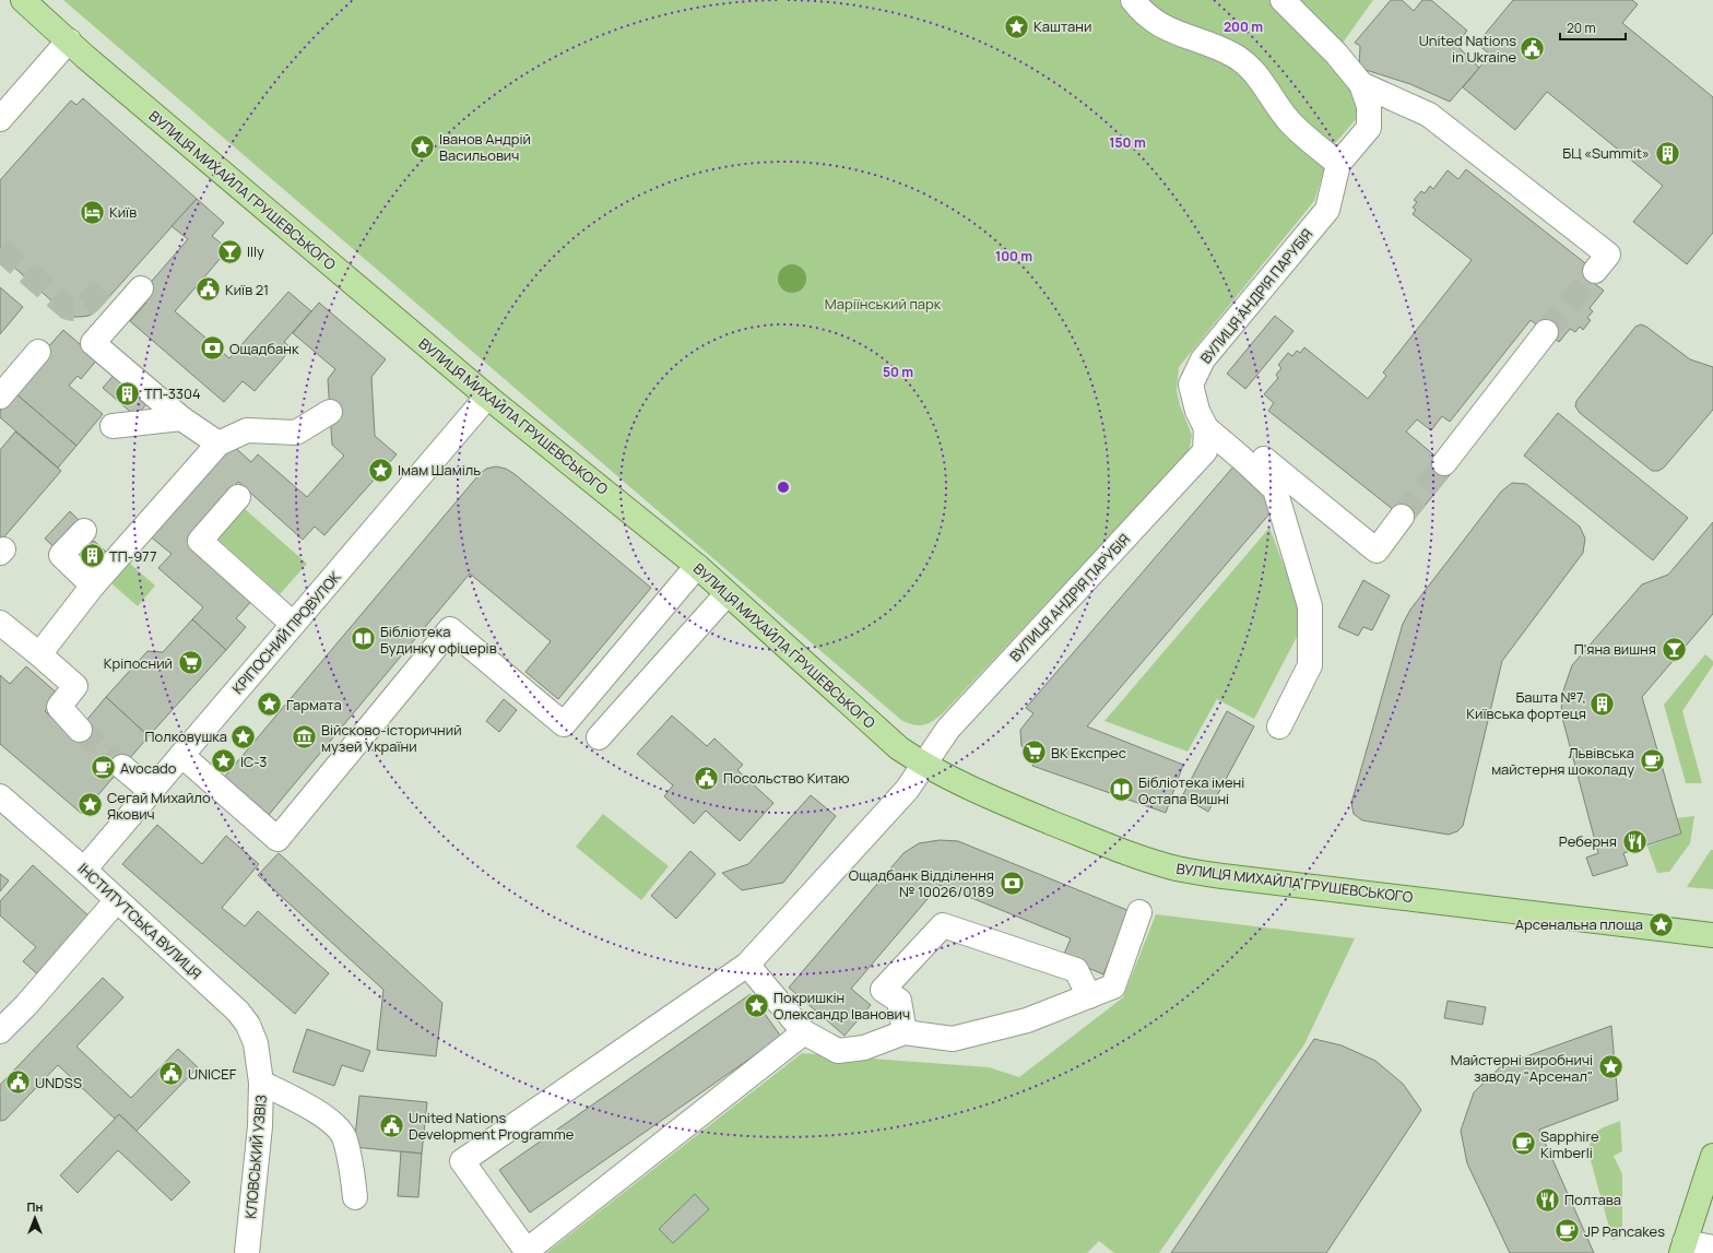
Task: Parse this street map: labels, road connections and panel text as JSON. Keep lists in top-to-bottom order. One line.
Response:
{"streets":{"main road":["ВУЛИЦЯ МИХАЙЛА ГРУШЕВСЬКОГО"],"street":["ВУЛИЦЯ АНДРІЯ ПАРУБІЯ","КРІПОСНИЙ ПРОВУЛОК","ІНСТИТУТСЬКА ВУЛИЦЯ","КЛОВСЬКИЙ УЗВІЗ"]},"crossings":[["ВУЛИЦЯ МИХАЙЛА ГРУШЕВСЬКОГО","ВУЛИЦЯ АНДРІЯ ПАРУБІЯ"],["ВУЛИЦЯ МИХАЙЛА ГРУШЕВСЬКОГО","КРІПОСНИЙ ПРОВУЛОК"],["КРІПОСНИЙ ПРОВУЛОК","ІНСТИТУТСЬКА ВУЛИЦЯ"],["ІНСТИТУТСЬКА ВУЛИЦЯ","КЛОВСЬКИЙ УЗВІЗ"]],"parks":["Маріїнський парк"],"places":{"place":["Каштани","Іванов Андрій Васильович","Імам Шаміль","Гармата","Полковушка","ІС-3","Сегай Михайло Якович","Арсенальна площа","Покришкін Олександр Іванович","Майстерні виробничі заводу \"Арсенал\""],"public building":["United Nations in Ukraine","Київ 21","Посольство Китаю","UNICEF","UNDSS","United Nations Development Programme"],"building":["БЦ «Summit»","ТП-3304","ТП-977","Башта №7, Київська фортеця"],"hotel":["Київ"],"bar":["Illy","П'яна вишня"],"bank":["Ощадбанк","Ощадбанк Відділення № 10026/0189"],"library":["Бібліотека Будинку офіцерів","Бібліотека імені Остапа Вишні"],"supermarket":["Кріпосний","ВК Експрес"],"museum":["Війсково-історичний музей України"],"cafe":["Львівська майстерня шоколаду","Avocado","Sapphire Kimberli","JP Pancakes"],"restaurant":["Реберня","Полтава"]},"scale_bar":"20 m","north":"top","rings":["200 m","150 m","100 m","50 m"]}
